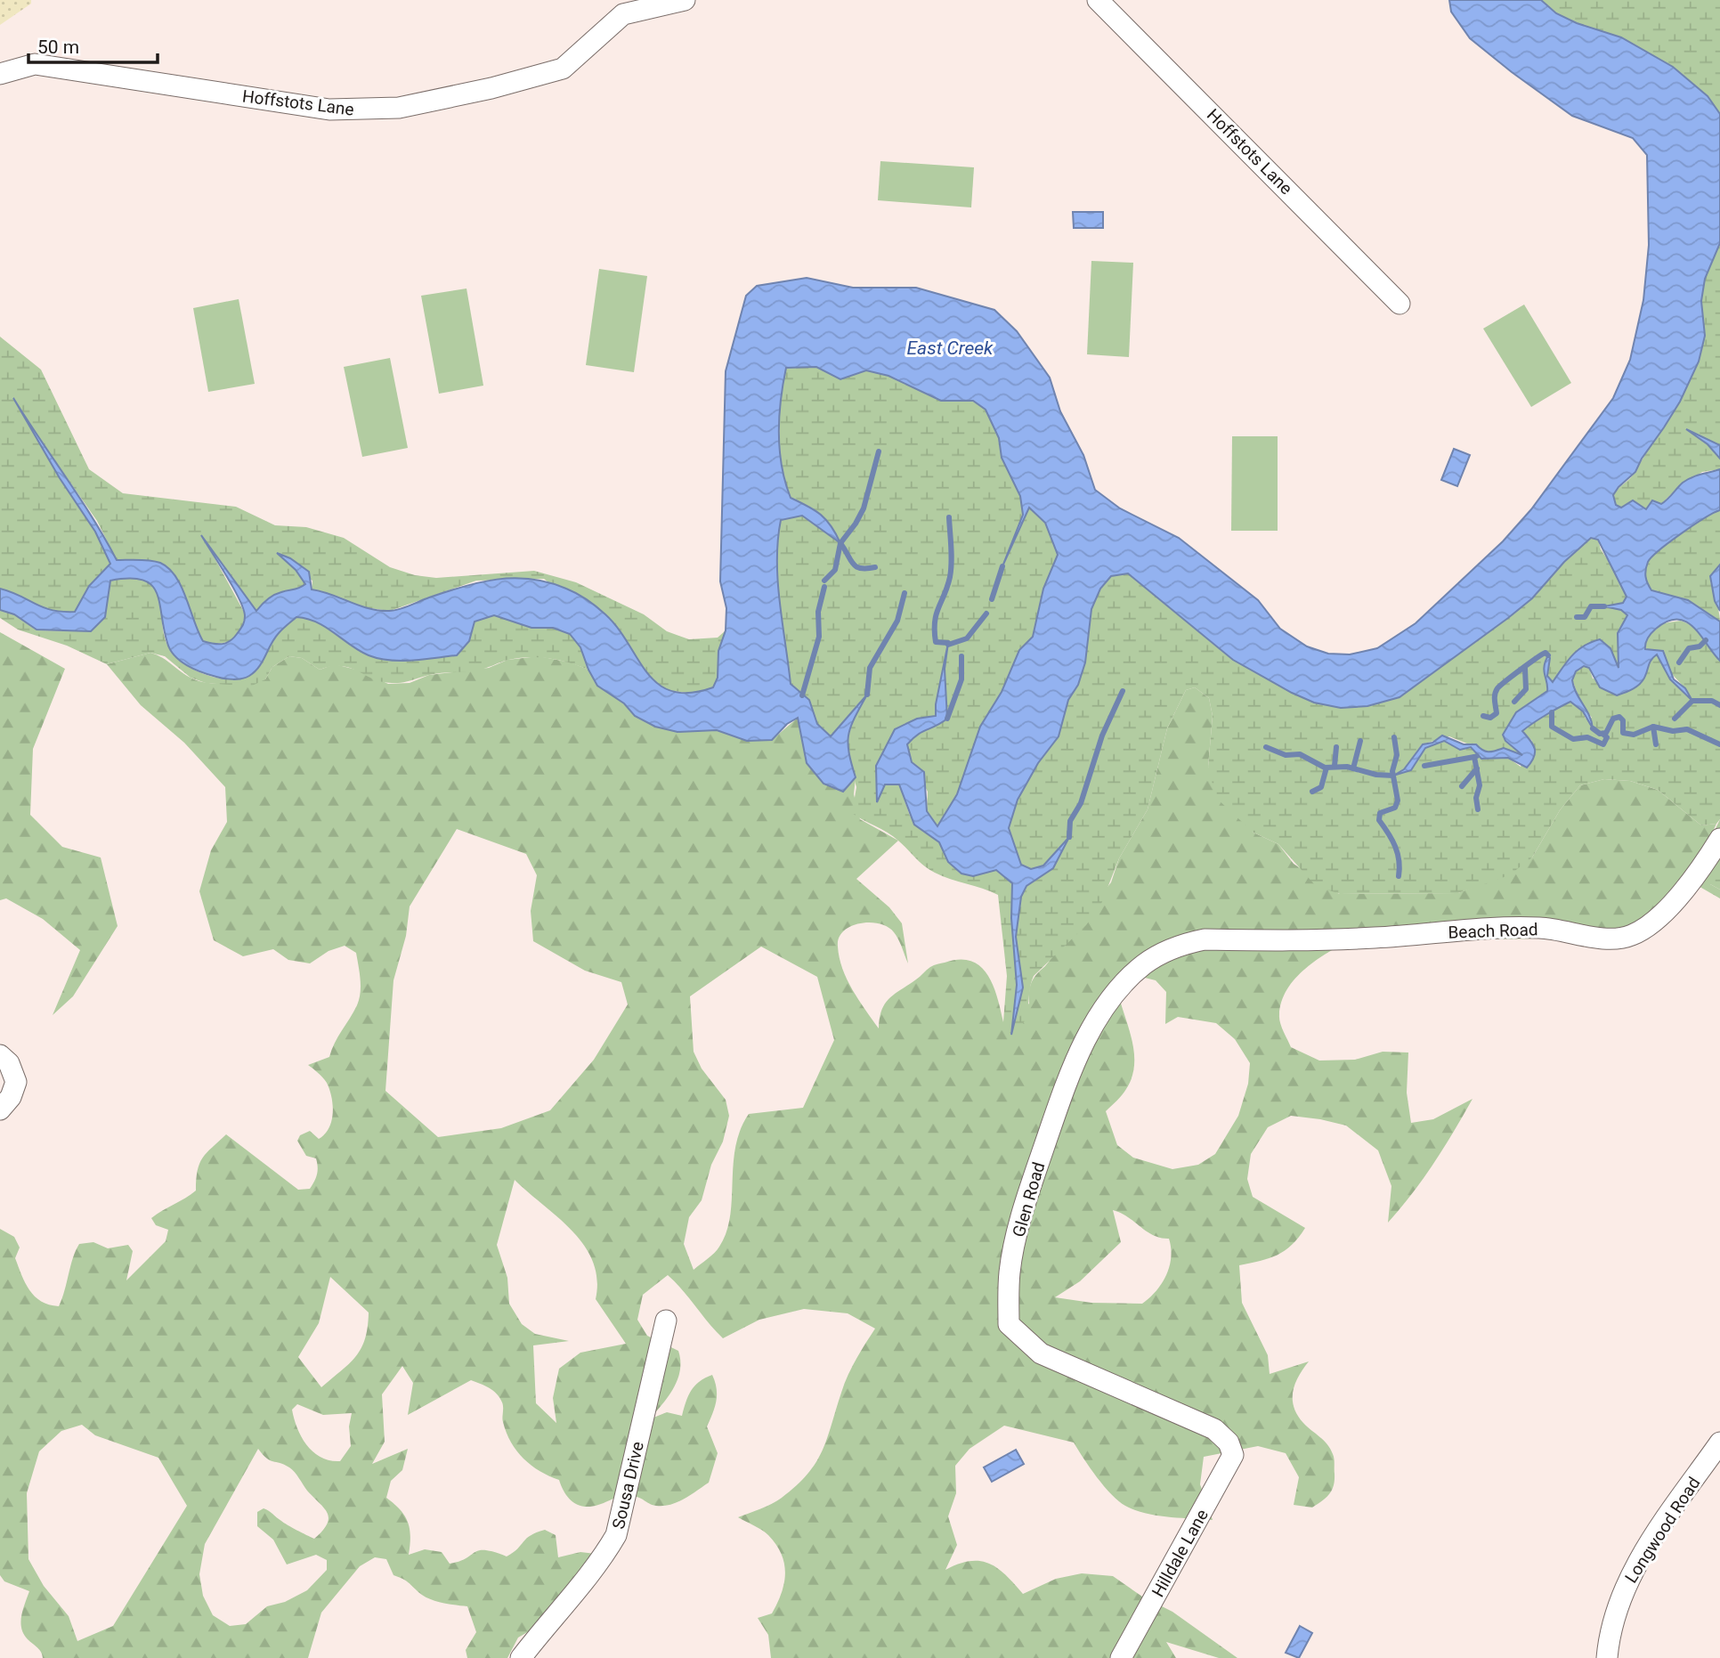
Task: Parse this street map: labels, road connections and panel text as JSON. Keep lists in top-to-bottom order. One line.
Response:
{"streets":{"street":["Hoffstots Lane","Beach Road","Glen Road","Sousa Drive","Longwood Road","Hilldale Lane"]},"crossings":[["Beach Road","Glen Road"],["Glen Road","Hilldale Lane"]],"water":["East Creek"],"scale_bar":"50 m"}
